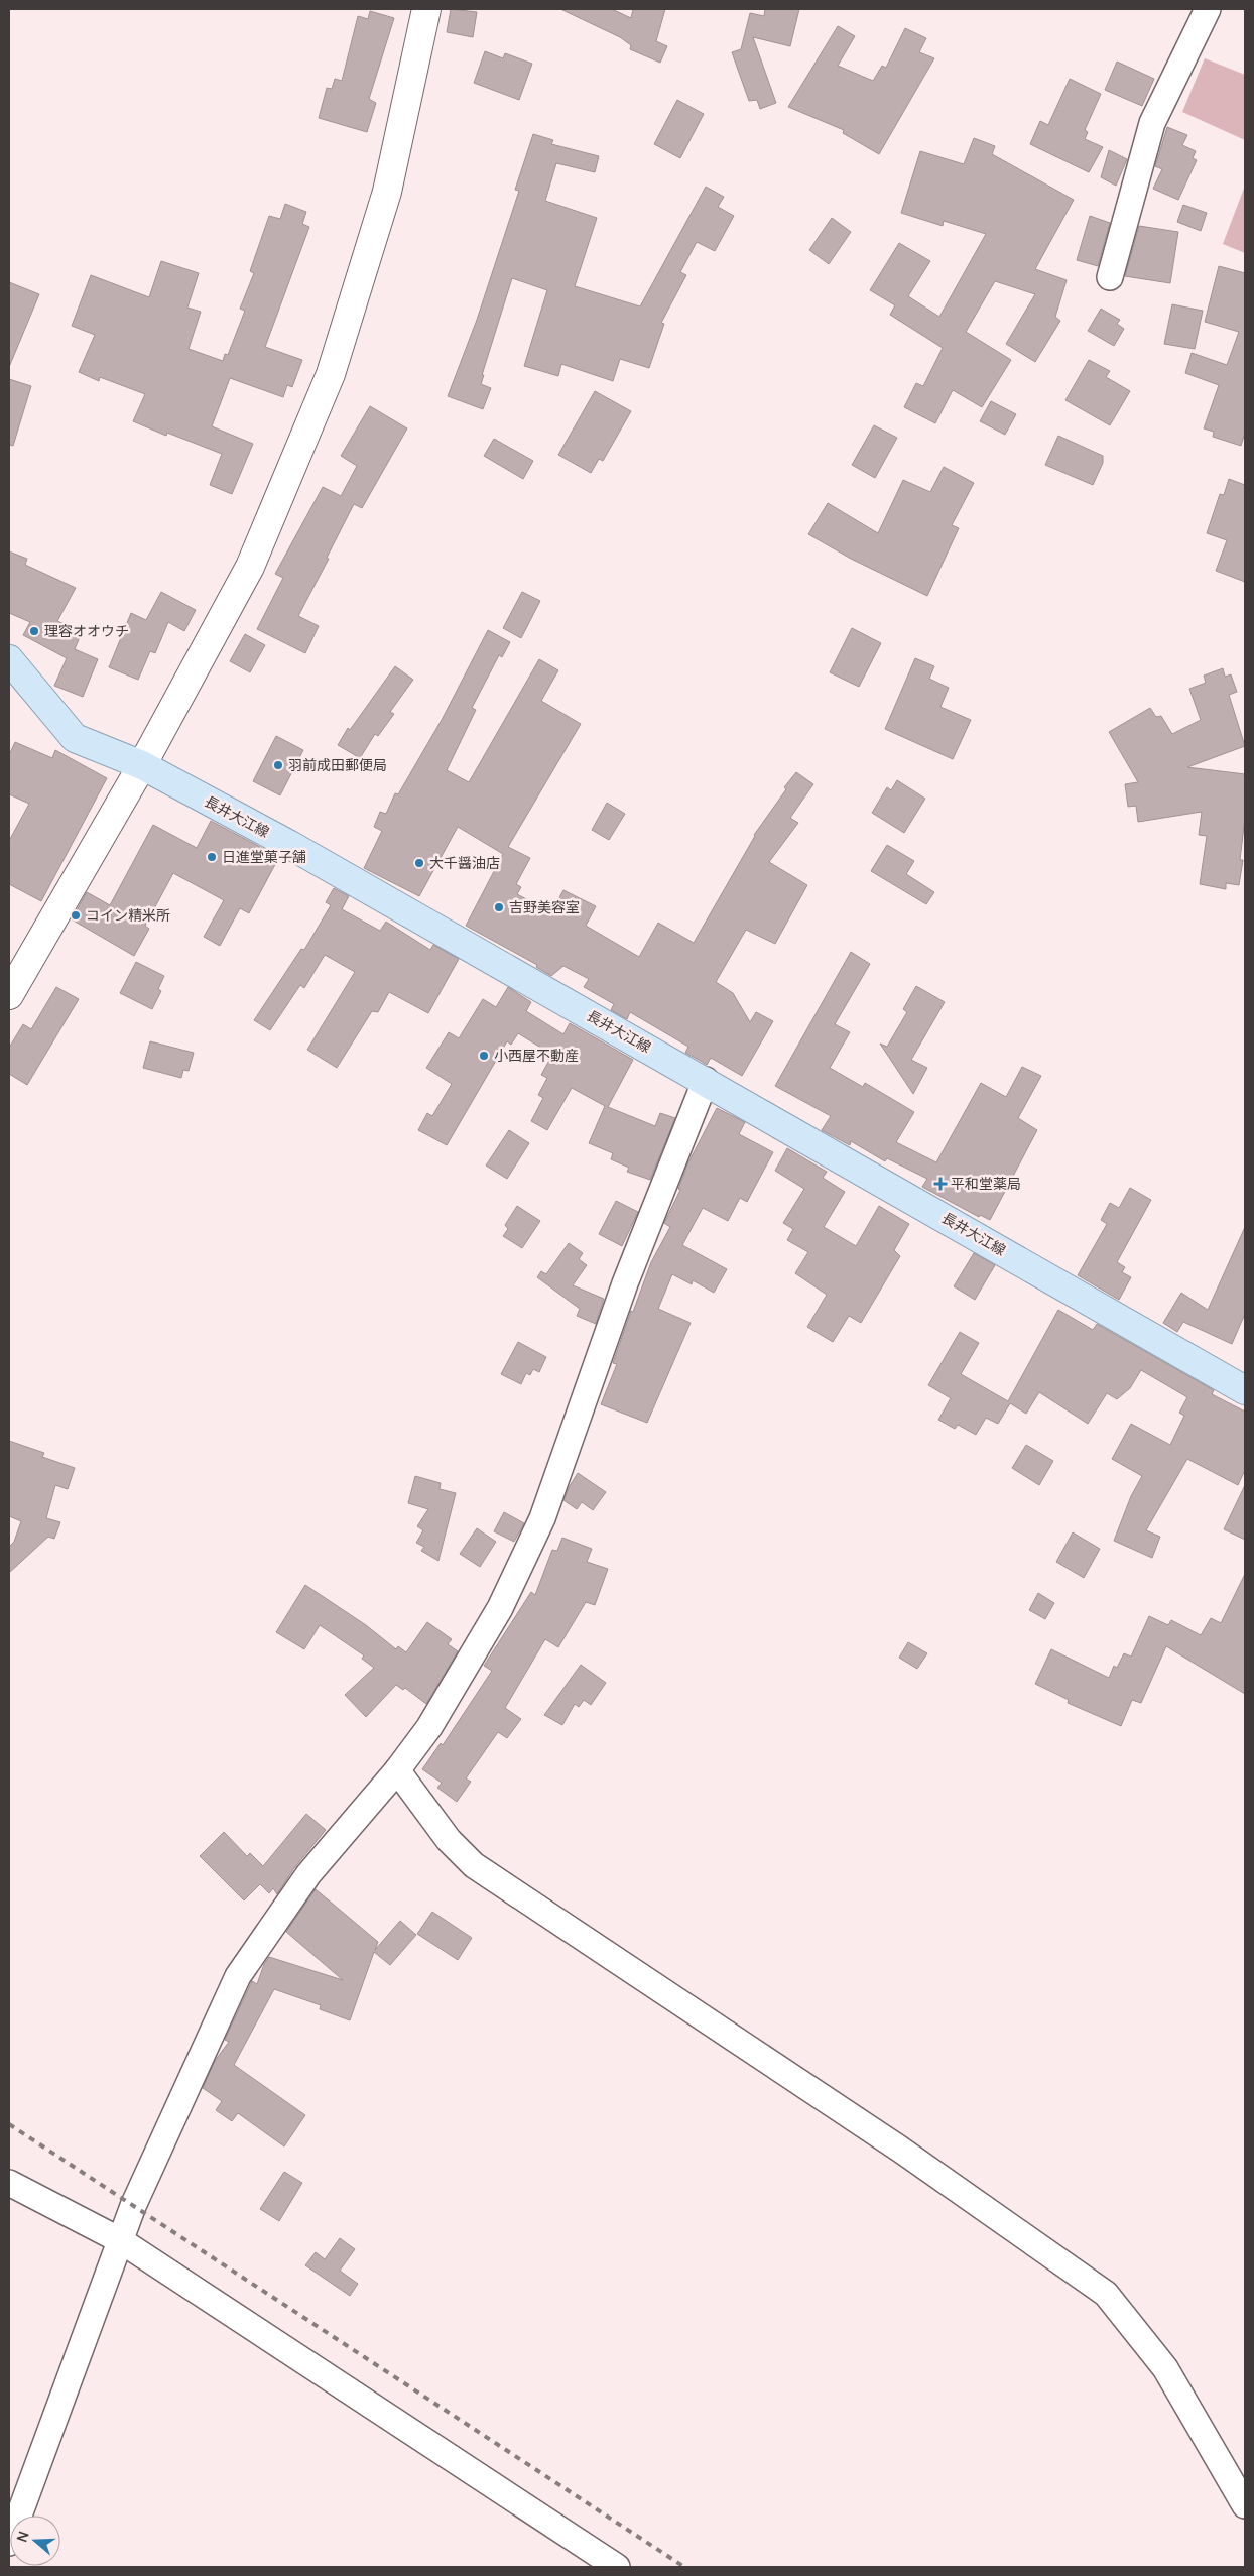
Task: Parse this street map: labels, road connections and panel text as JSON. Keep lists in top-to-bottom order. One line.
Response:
{"streets":{"main road":["長井大江線"]},"places":{"other":["理容オオウチ","羽前成田郵便局","日進堂菓子舗","大千醤油店","吉野美容室","コイン精米所","小西屋不動産"],"health":["平和堂薬局"]},"north":"left"}
